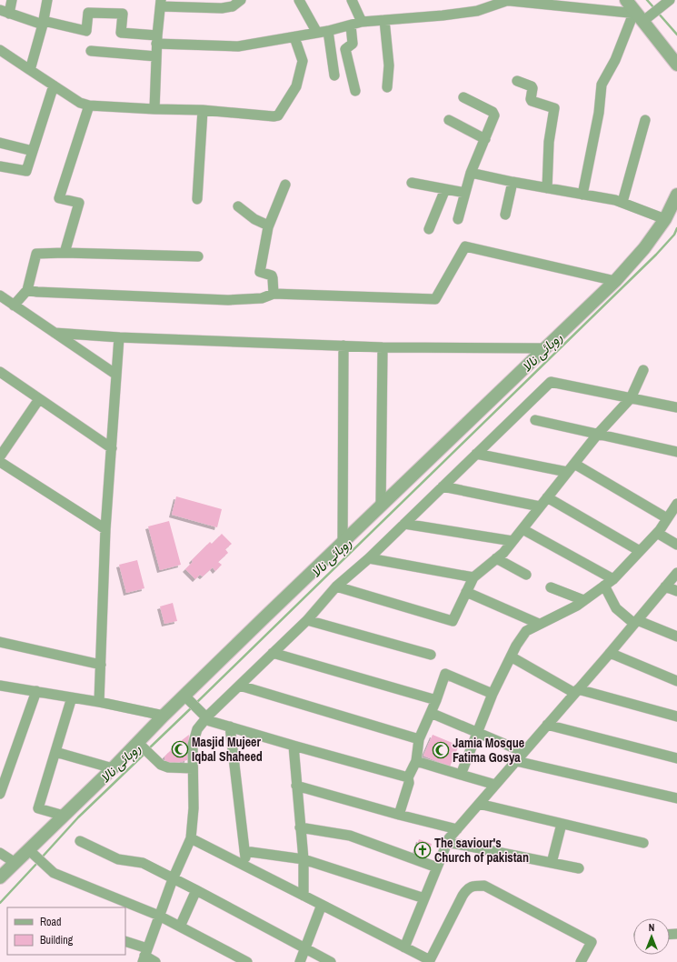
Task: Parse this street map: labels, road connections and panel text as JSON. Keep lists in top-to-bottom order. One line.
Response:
{"water":["روہائی نالا"],"places":{"mosque":["Masjid Mujeer Iqbal Shaheed","Jamia Mosque Fatima Gosya"],"church":["The saviour's Church of pakistan"]},"legend":["Road","Building"],"north":"top"}
